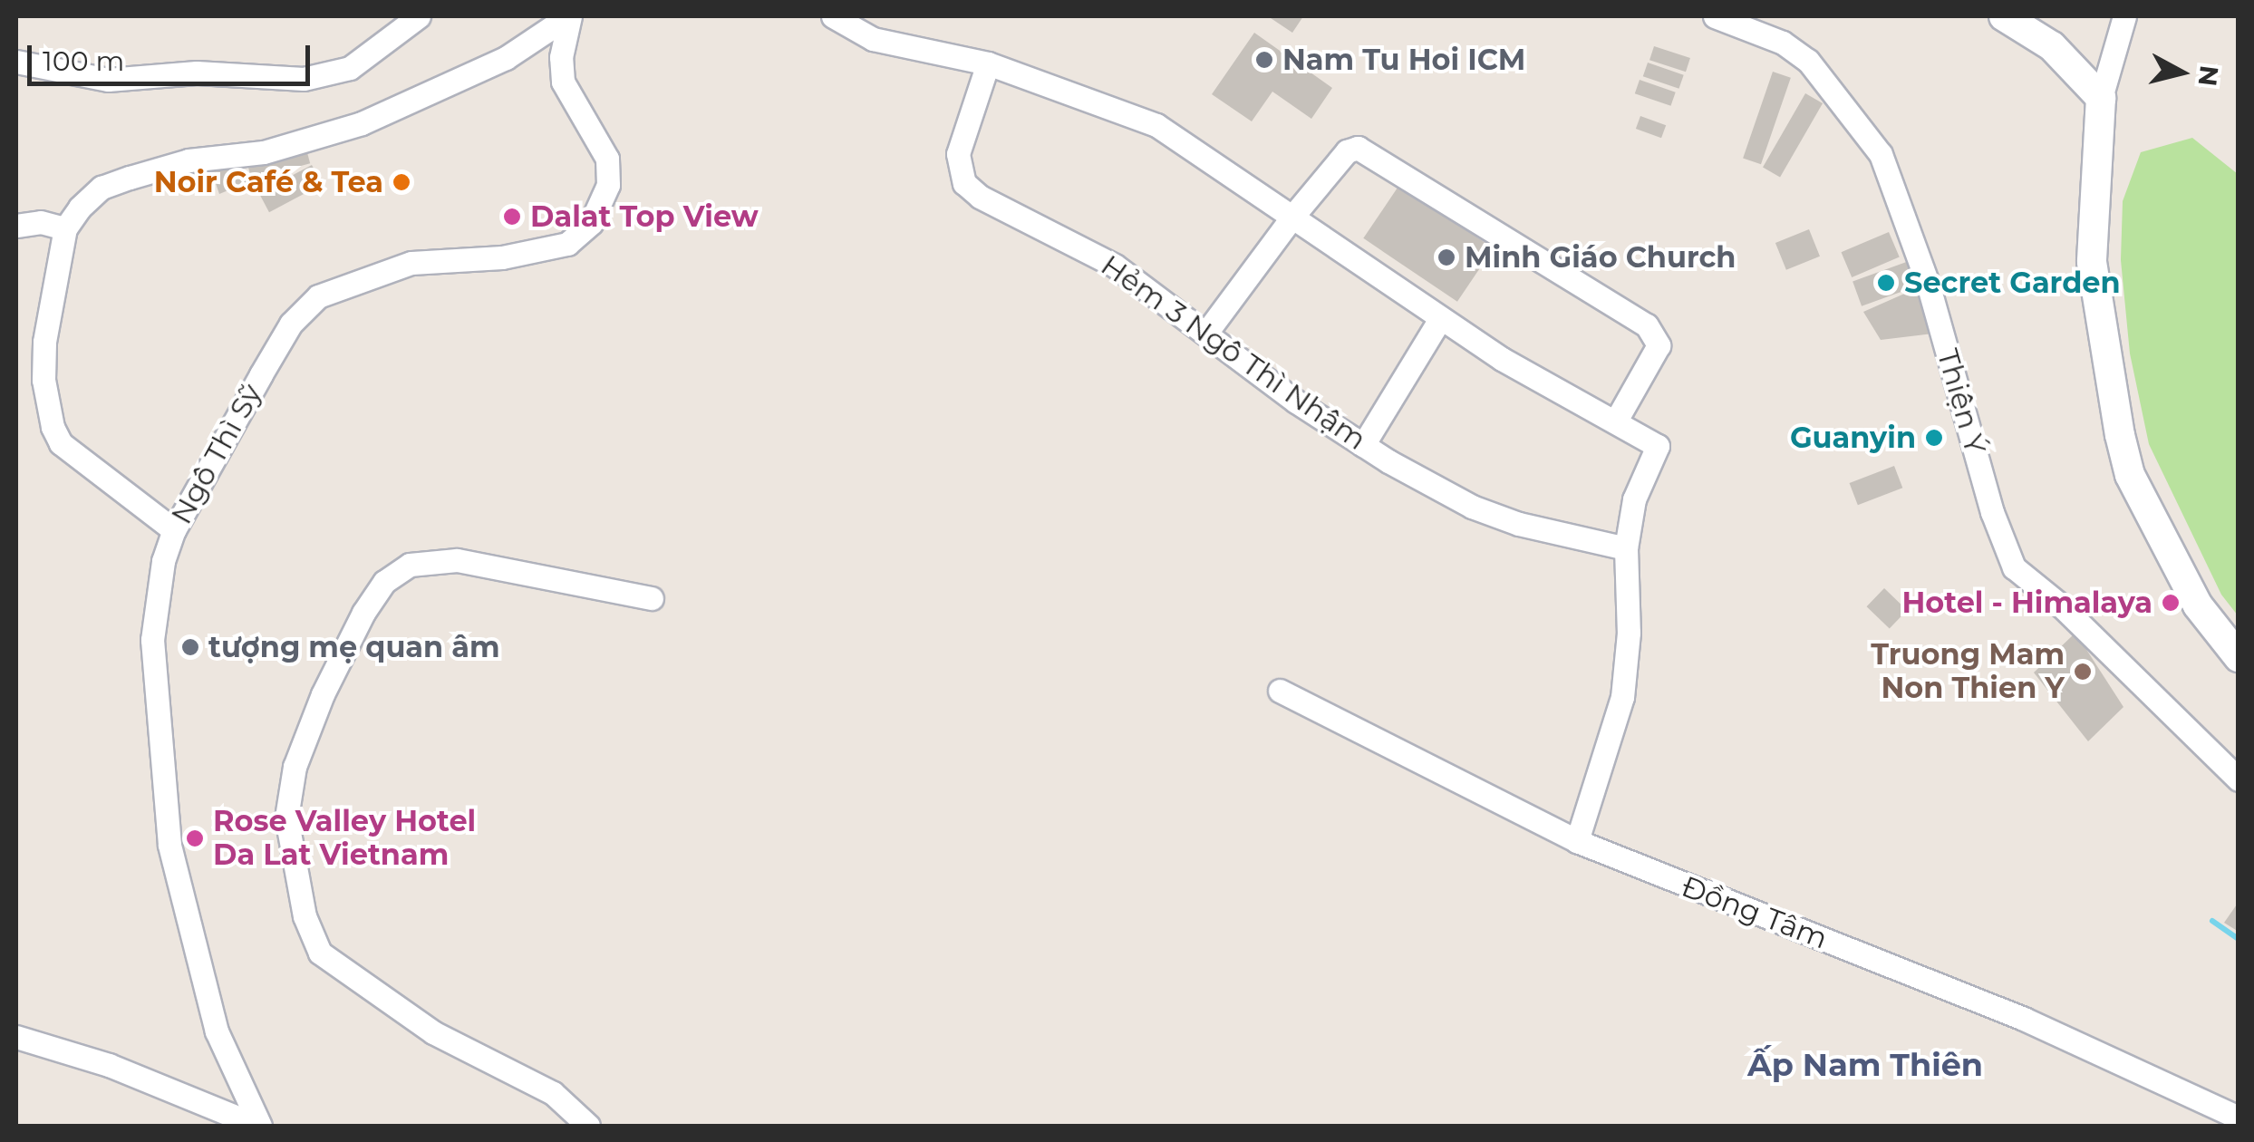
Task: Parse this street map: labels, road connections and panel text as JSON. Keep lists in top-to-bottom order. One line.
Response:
{"streets":{"street":["Hẻm 3 Ngô Thì Nhậm","Thiện Ý","Ngô Thì Sỹ","Đồng Tâm"]},"districts":["Ấp Nam Thiên"],"places":["Nam Tu Hoi ICM","Noir Café & Tea","Dalat Top View","Minh Giáo Church","Secret Garden","Guanyin","Hotel - Himalaya","tượng mẹ quan âm","Truong Mam Non Thien Y","Rose Valley Hotel Da Lat Vietnam"],"scale_bar":"100 m","north":"right"}
